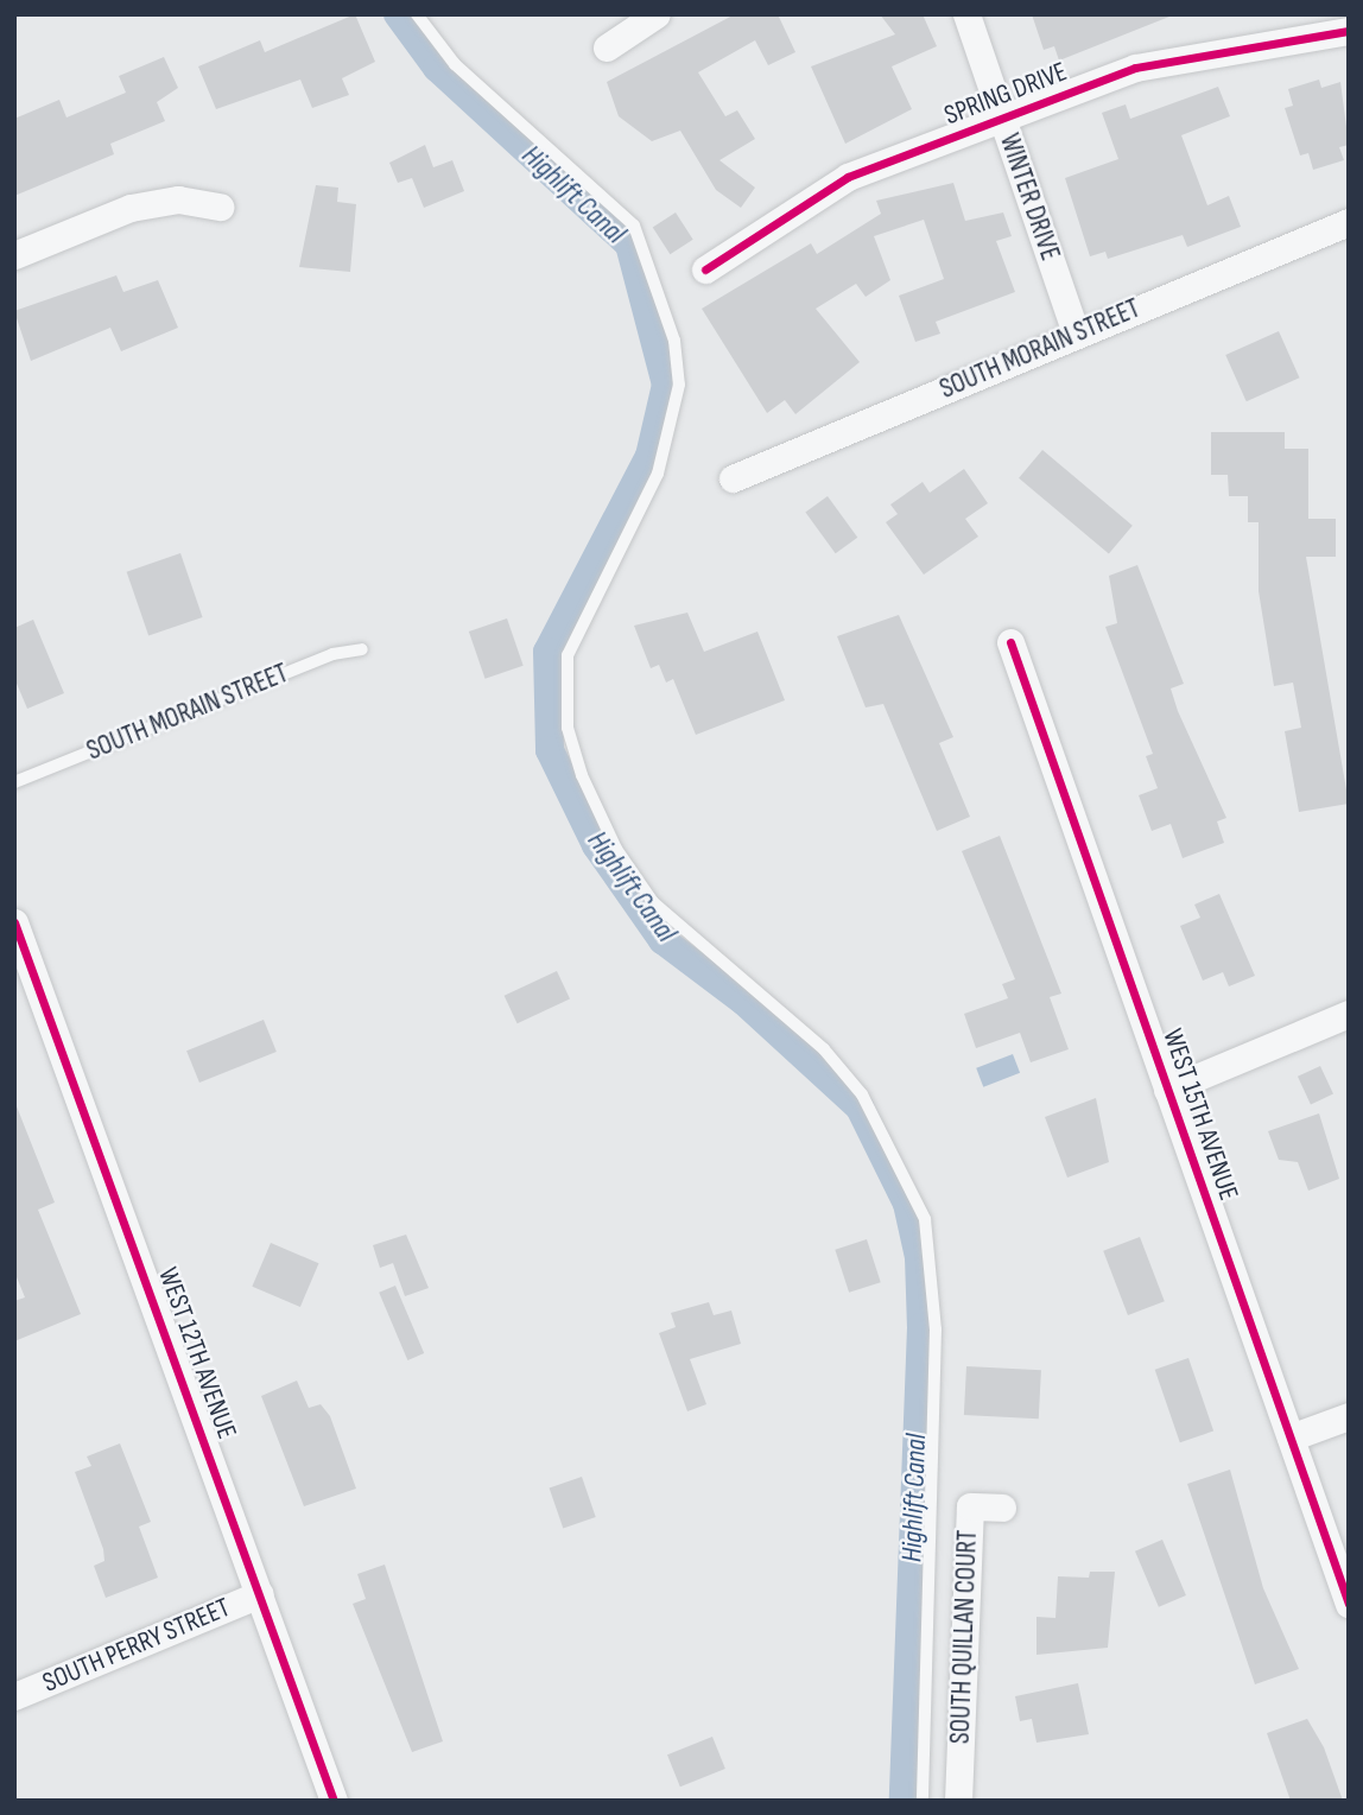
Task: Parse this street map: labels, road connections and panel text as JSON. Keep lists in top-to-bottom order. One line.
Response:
{"streets":{"street":["SPRING DRIVE","WINTER DRIVE","SOUTH MORAIN STREET","WEST 15TH AVENUE","WEST 12TH AVENUE","SOUTH QUILLAN COURT","SOUTH PERRY STREET"]},"crossings":[["SPRING DRIVE","WINTER DRIVE"],["WINTER DRIVE","SOUTH MORAIN STREET"],["WEST 12TH AVENUE","SOUTH PERRY STREET"]],"water":["Highlift Canal"]}
